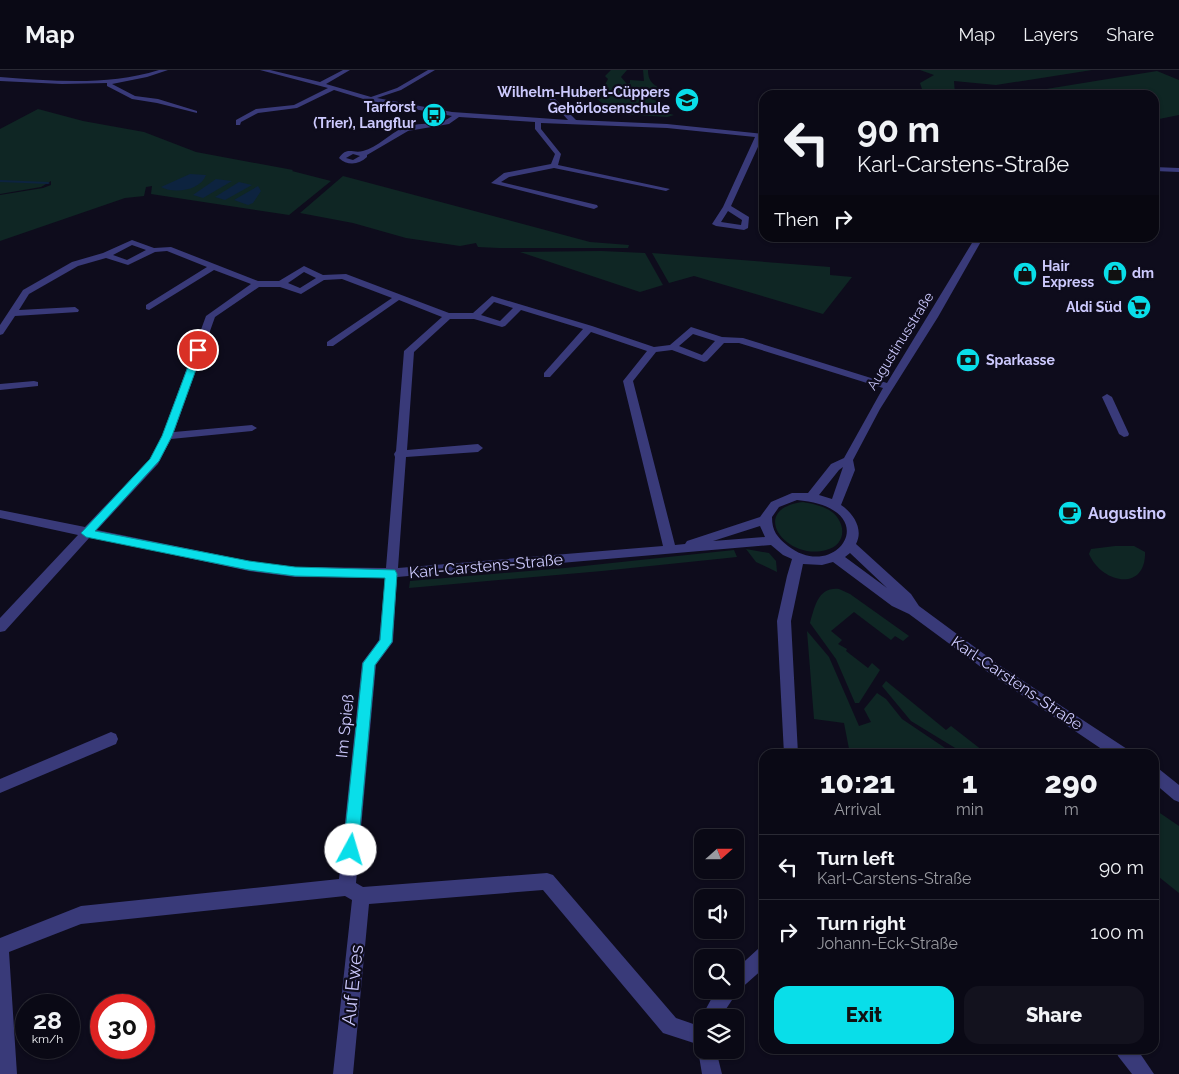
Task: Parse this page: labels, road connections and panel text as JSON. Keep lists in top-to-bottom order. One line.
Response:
{"streets":{"street":["Augustinusstraße","Karl-Carstens-Straße","Im Spieß","Auf Ewes"]},"crossings":[["Augustinusstraße","Karl-Carstens-Straße"],["Karl-Carstens-Straße","Im Spieß"],["Im Spieß","Auf Ewes"]],"places":{"school or university":["Wilhelm-Hubert-Cüppers Gehörlosenschule"],"bus stop":["Tarforst (Trier), Langflur"],"shop":["dm","Hair Express"],"supermarket":["Aldi Süd"],"bank":["Sparkasse"],"cafe":["Augustino"]},"north":"right","page":{"header":"Map","nav":["Map","Layers","Share"],"turn":["90 m","Karl-Carstens-Straße"],"then":"Then","eta":["10:21","Arrival","1","min","290","m"],"list":[{"name":"Turn left","note":"Karl-Carstens-Straße","value":"90 m"},{"name":"Turn right","note":"Johann-Eck-Straße","value":"100 m"}],"buttons":["Exit","Share"],"speed":"28 km/h","limit":"30"}}
